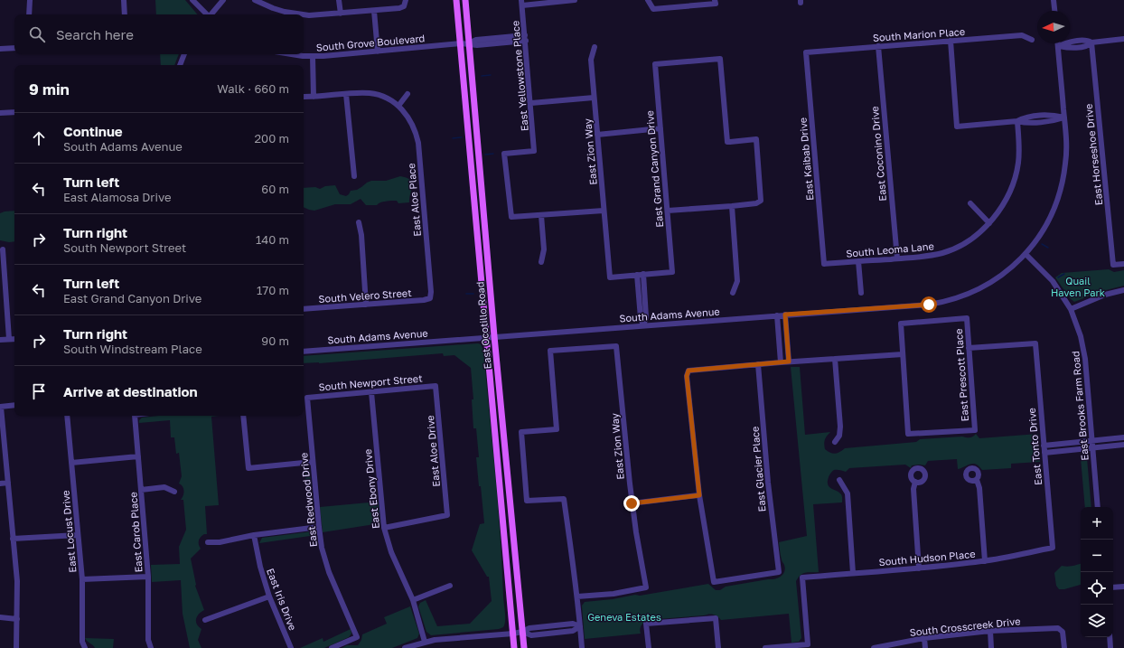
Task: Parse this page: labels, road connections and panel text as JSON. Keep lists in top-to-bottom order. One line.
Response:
{"streets":{"main road":["East Ocotillo Road"],"street":["South Marion Place","South Grove Boulevard","East Yellowstone Place","East Zion Way","East Coconino Drive","East Horseshoe Drive","East Kaibab Drive","East Grand Canyon Drive","East Aloe Place","South Leoma Lane","South Velero Street","South Adams Avenue","East Prescott Place","South Newport Street","East Brooks Farm Road","East Tonto Drive","East Aloe Drive","East Glacier Place","East Ebony Drive","East Redwood Drive","East Locust Drive","East Carob Place","South Hudson Place","East Iris Drive","South Crosscreek Drive"]},"crossings":[["South Marion Place","East Coconino Drive"],["South Marion Place","East Kaibab Drive"],["South Grove Boulevard","East Yellowstone Place"],["South Grove Boulevard","East Ocotillo Road"],["East Zion Way","East Grand Canyon Drive"],["East Coconino Drive","South Leoma Lane"],["East Kaibab Drive","South Leoma Lane"],["East Aloe Place","South Velero Street"],["South Adams Avenue","East Ocotillo Road"],["South Adams Avenue","East Brooks Farm Road"],["East Prescott Place","East Tonto Drive"],["South Newport Street","East Aloe Drive"],["South Newport Street","East Ebony Drive"],["South Newport Street","East Redwood Drive"],["East Tonto Drive","South Hudson Place"],["East Aloe Drive","East Ebony Drive"]],"parks":["Quail Haven Park","Geneva Estates"],"north":"left","page":{"search":"Search here","heading":["9 min","Walk · 660 m"],"list":[["Continue","South Adams Avenue","200 m"],["Turn left","East Alamosa Drive","60 m"],["Turn right","South Newport Street","140 m"],["Turn left","East Grand Canyon Drive","170 m"],["Turn right","South Windstream Place","90 m"],"Arrive at destination"],"map_buttons":["+","−"]}}
